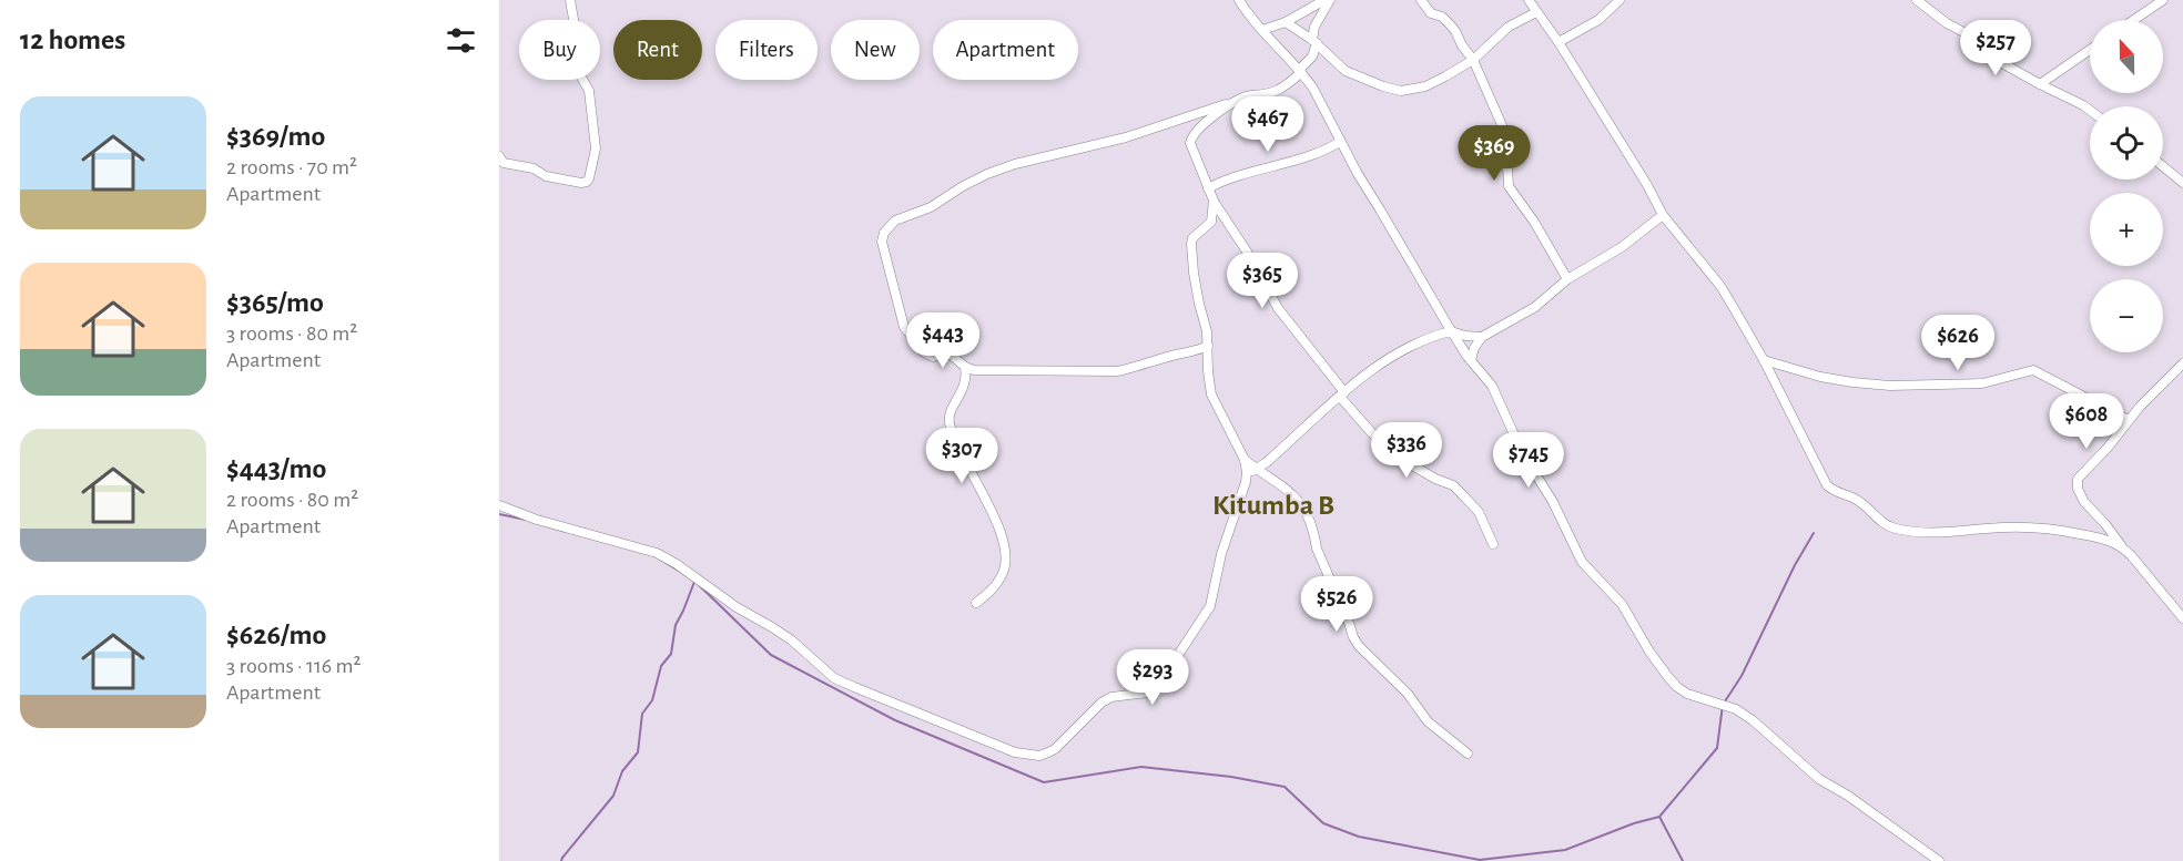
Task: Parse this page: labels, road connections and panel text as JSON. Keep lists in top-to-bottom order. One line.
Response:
{"districts":["Kitumba B"],"north":"top","page":{"heading":"12 homes","map_buttons":["+","−"],"price":["$257","$467","$369","$365","$443","$626","$608","$336","$307","$745","$526","$293"],"chip":["Buy","Rent","Filters","New","Apartment"],"list":[{"name":"$369/mo","note":"2 rooms · 70 m² · Apartment"},{"name":"$365/mo","note":"3 rooms · 80 m² · Apartment"},{"name":"$443/mo","note":"2 rooms · 80 m² · Apartment"},{"name":"$626/mo","note":"3 rooms · 116 m² · Apartment"}]}}
